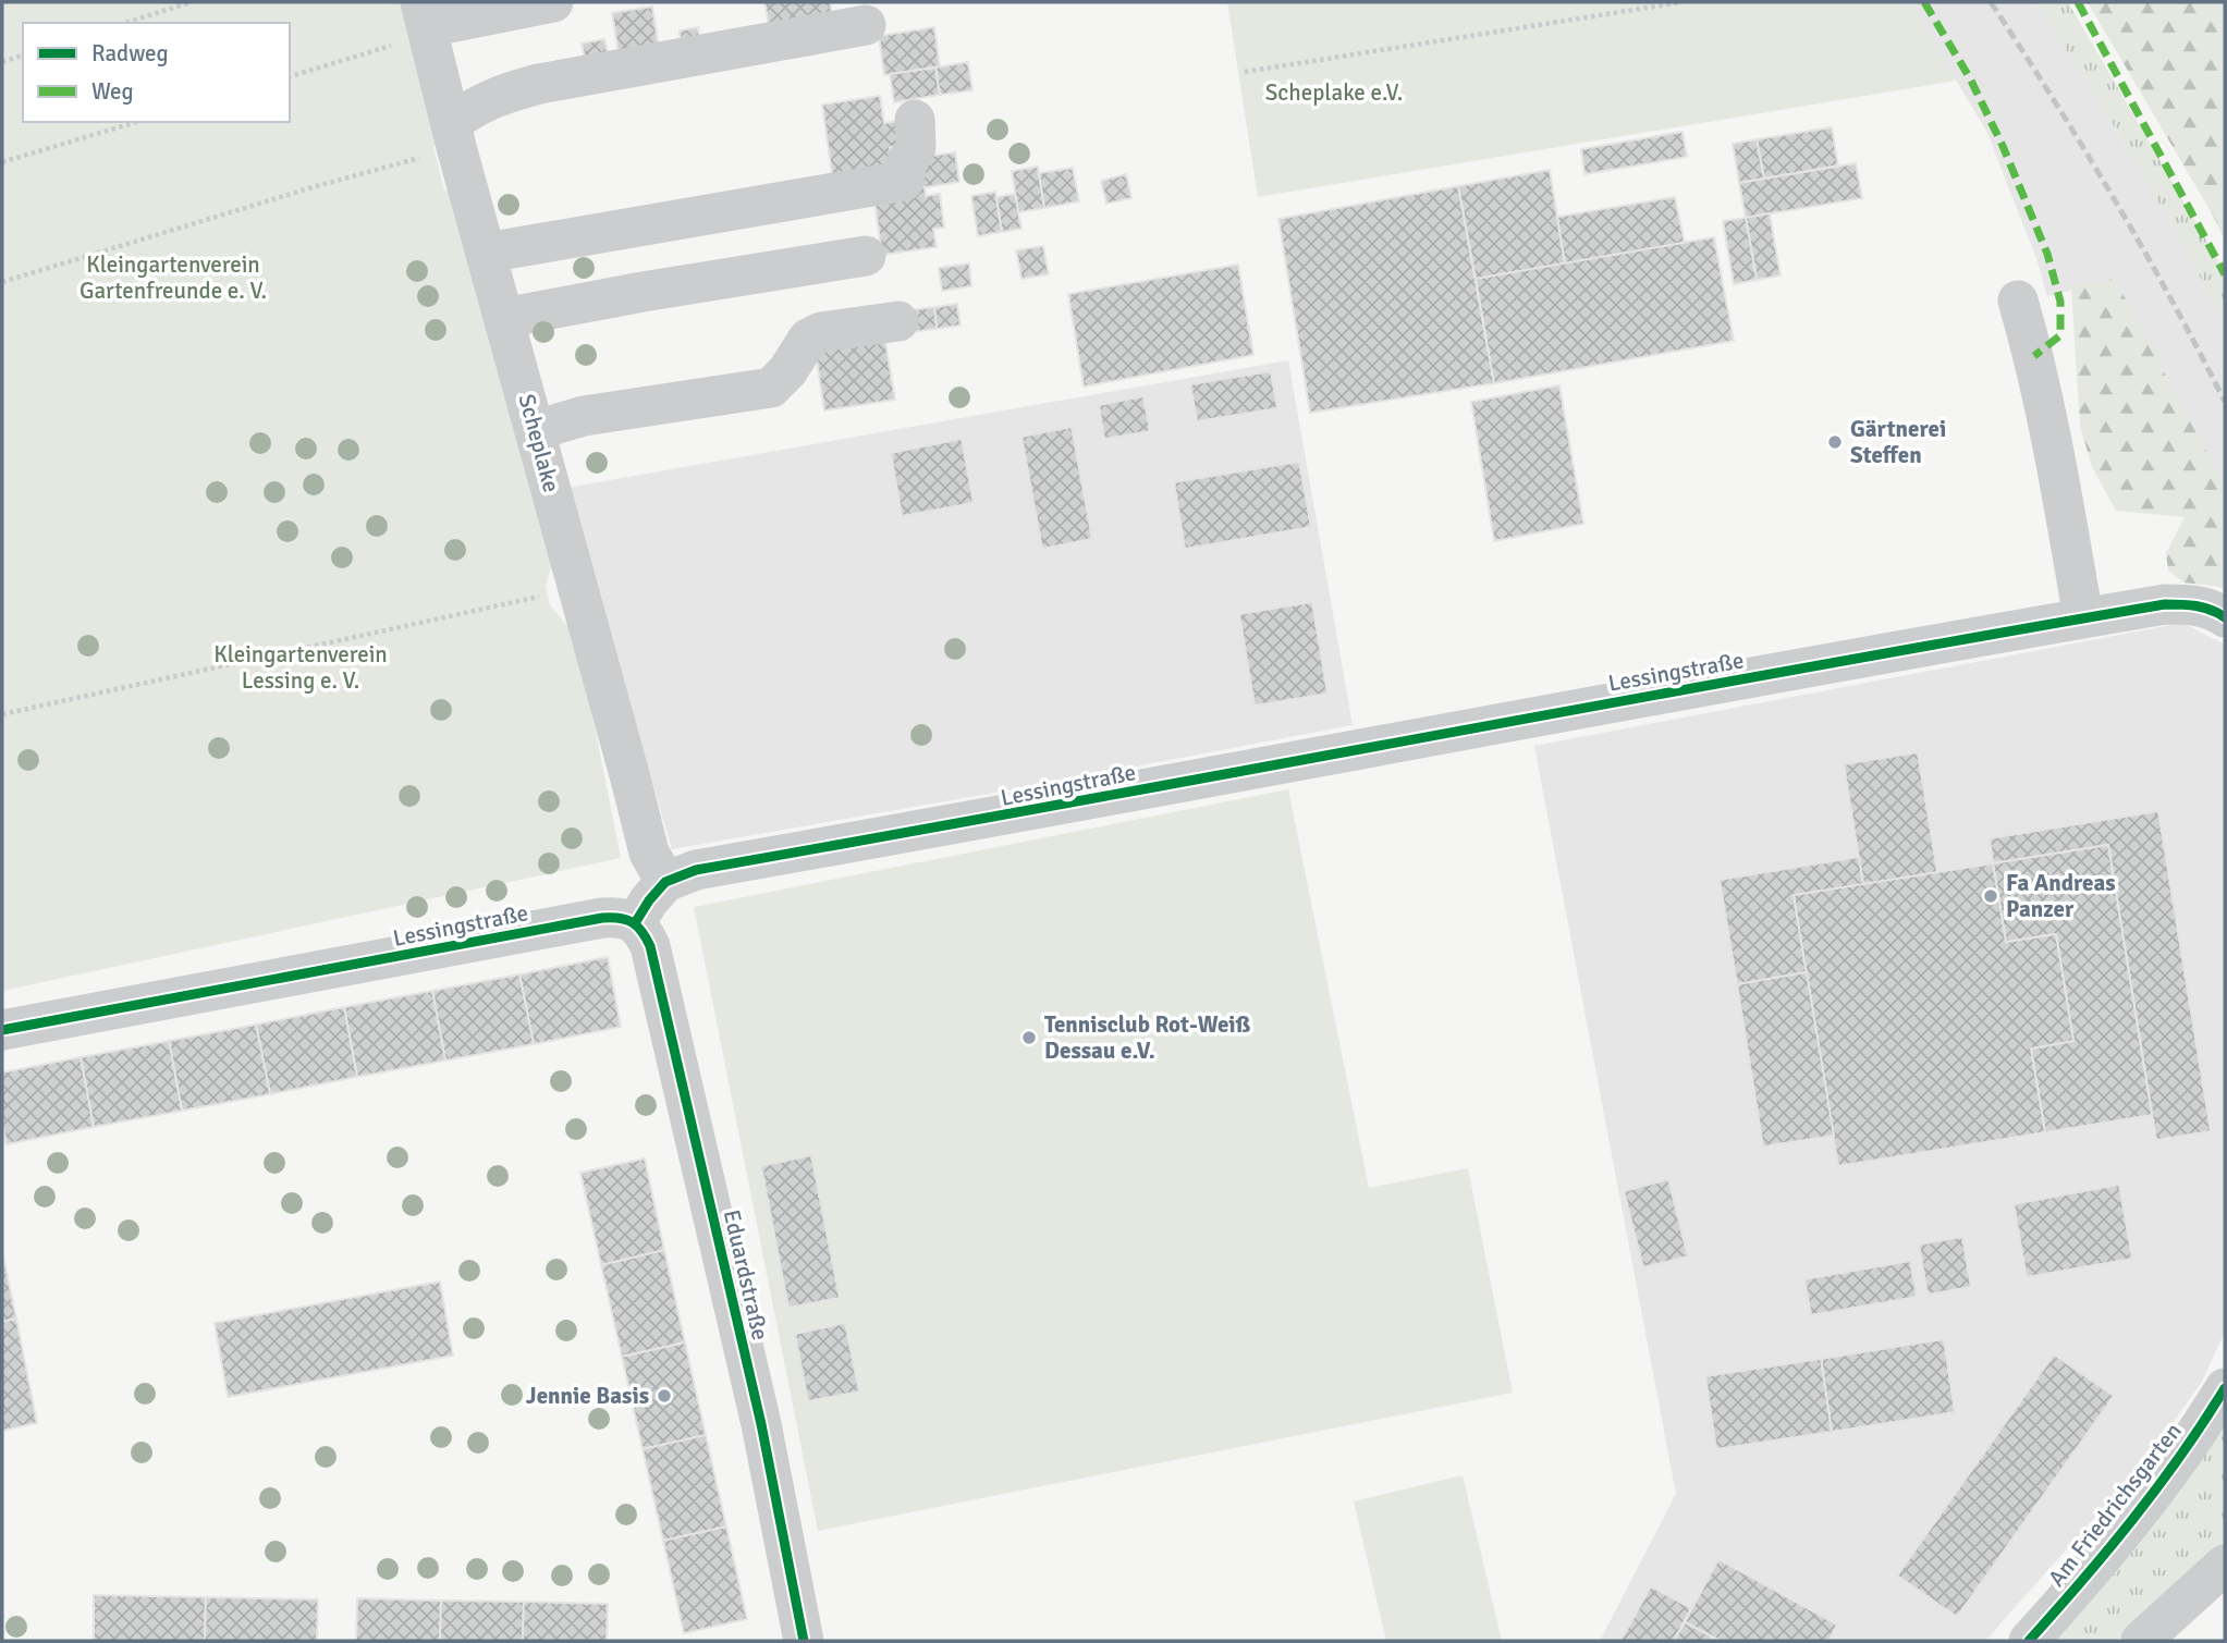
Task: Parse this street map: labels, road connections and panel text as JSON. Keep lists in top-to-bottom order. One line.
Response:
{"streets":{"street":["Scheplake","Lessingstraße","Eduardstraße","Am Friedrichsgarten"]},"crossings":[["Scheplake","Lessingstraße"],["Lessingstraße","Eduardstraße"]],"parks":["Scheplake e.V.","Kleingartenverein Gartenfreunde e. V.","Kleingartenverein Lessing e. V."],"places":["Gärtnerei Steffen","Fa Andreas Panzer","Tennisclub Rot-Weiß Dessau e.V.","Jennie Basis"],"legend":["Radweg","Weg"]}
